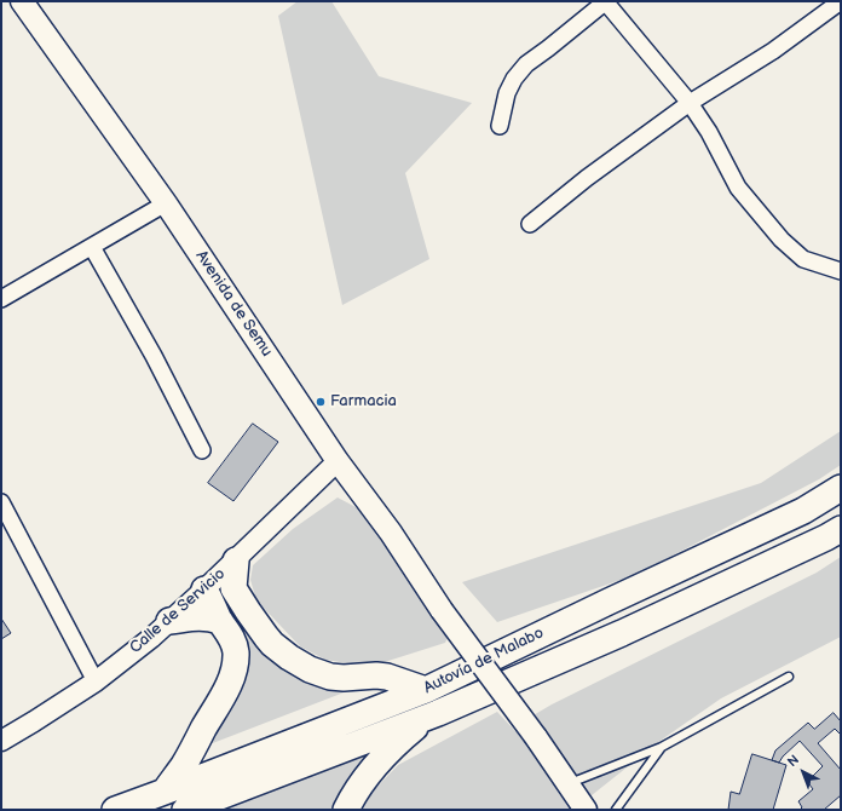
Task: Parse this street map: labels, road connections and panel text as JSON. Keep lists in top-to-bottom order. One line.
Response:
{"streets":{"highway":["Autovía de Malabo"],"main road":["Avenida de Semu"],"street":["Calle de Servicio"]},"crossings":[["Avenida de Semu","Calle de Servicio"]],"places":["Farmacia"],"north":"top left"}
